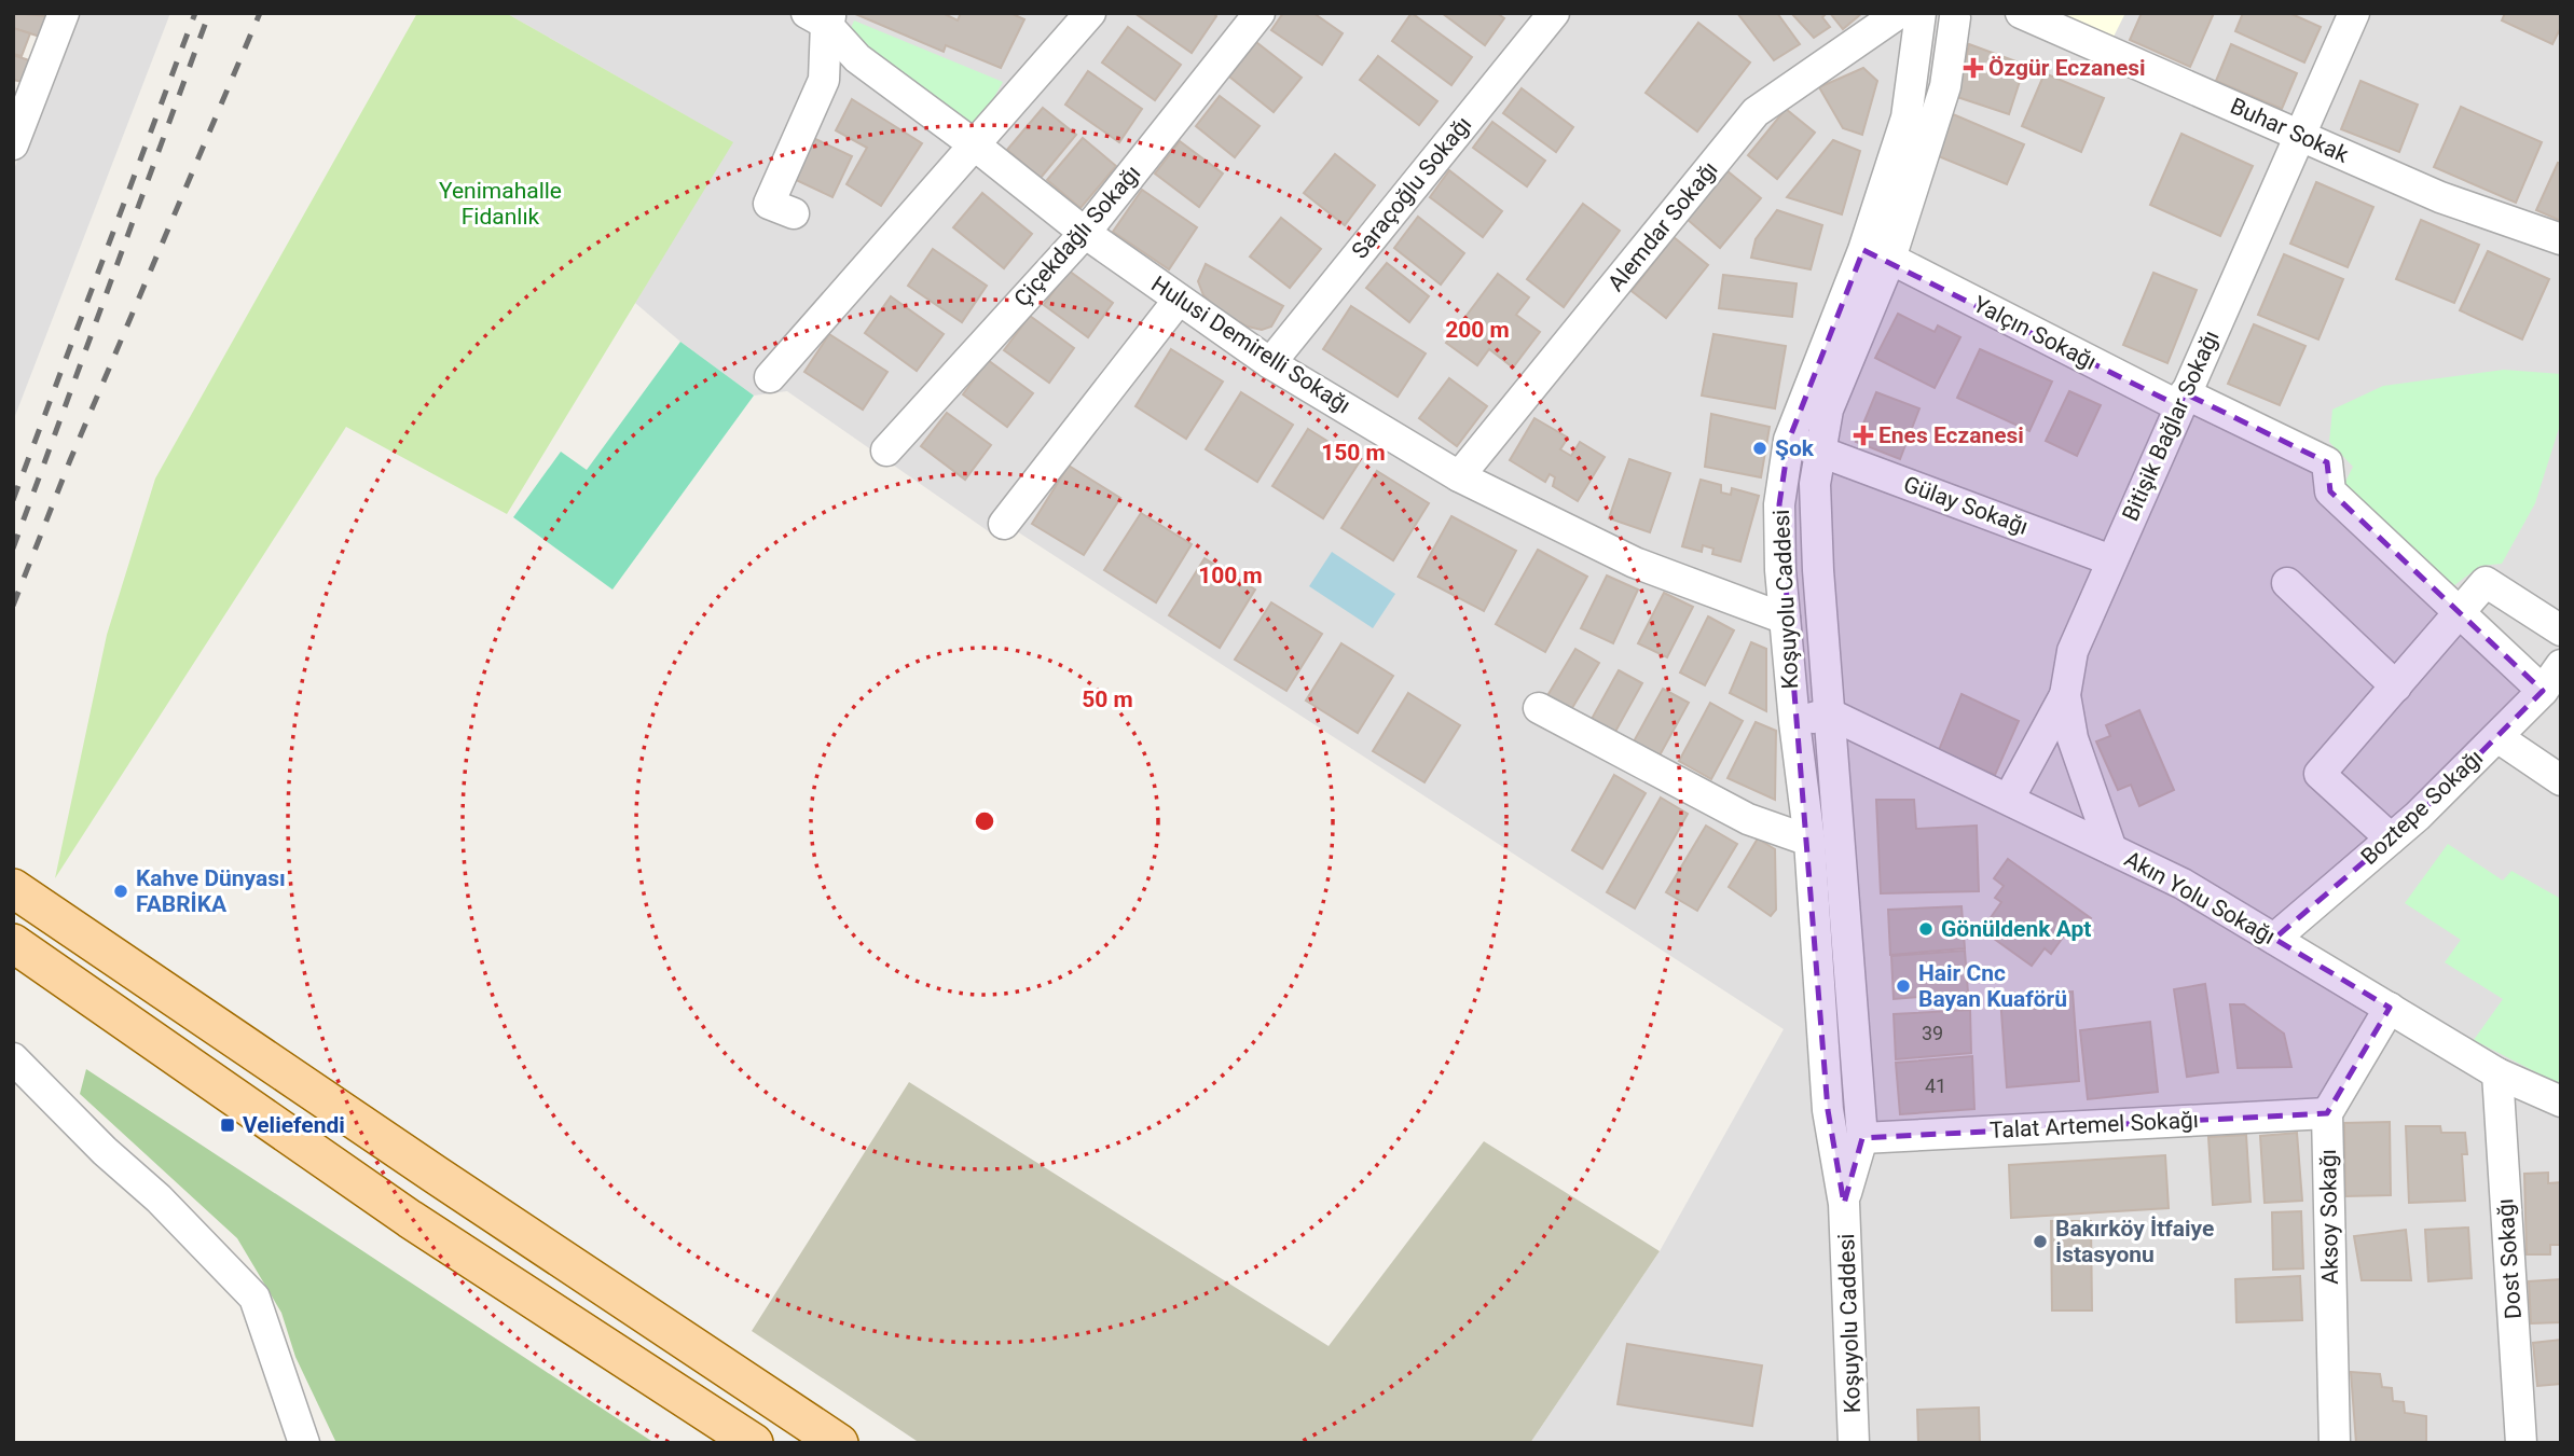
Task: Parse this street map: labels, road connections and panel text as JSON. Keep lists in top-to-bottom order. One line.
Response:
{"streets":{"street":["Buhar Sokak","Saraçoğlu Sokağı","Alemdar Sokağı","Çiçekdağlı Sokağı","Yalçın Sokağı","Hulusi Demirelli Sokağı","Bitişik Bağlar Sokağı","Gülay Sokağı","Koşuyolu Caddesi","Boztepe Sokağı","Akın Yolu Sokağı","Talat Artemel Sokağı","Aksoy Sokağı","Dost Sokağı"]},"crossings":[["Buhar Sokak","Bitişik Bağlar Sokağı"],["Saraçoğlu Sokağı","Hulusi Demirelli Sokağı"],["Alemdar Sokağı","Hulusi Demirelli Sokağı"],["Çiçekdağlı Sokağı","Hulusi Demirelli Sokağı"],["Yalçın Sokağı","Bitişik Bağlar Sokağı"],["Yalçın Sokağı","Koşuyolu Caddesi"],["Hulusi Demirelli Sokağı","Koşuyolu Caddesi"],["Bitişik Bağlar Sokağı","Gülay Sokağı"],["Bitişik Bağlar Sokağı","Akın Yolu Sokağı"],["Gülay Sokağı","Koşuyolu Caddesi"],["Koşuyolu Caddesi","Akın Yolu Sokağı"],["Koşuyolu Caddesi","Talat Artemel Sokağı"],["Boztepe Sokağı","Akın Yolu Sokağı"],["Akın Yolu Sokağı","Dost Sokağı"],["Talat Artemel Sokağı","Aksoy Sokağı"]],"parks":["Yenimahalle Fidanlık"],"places":{"health":["Özgür Eczanesi","Enes Eczanesi"],"other":["Şok","Kahve Dünyası FABRİKA","Gönüldenk Apt","Hair Cnc Bayan Kuaförü","Bakırköy İtfaiye İstasyonu"],"transit":["Veliefendi"]},"house_numbers":["39","41"],"rings":["200 m","150 m","100 m","50 m"]}
